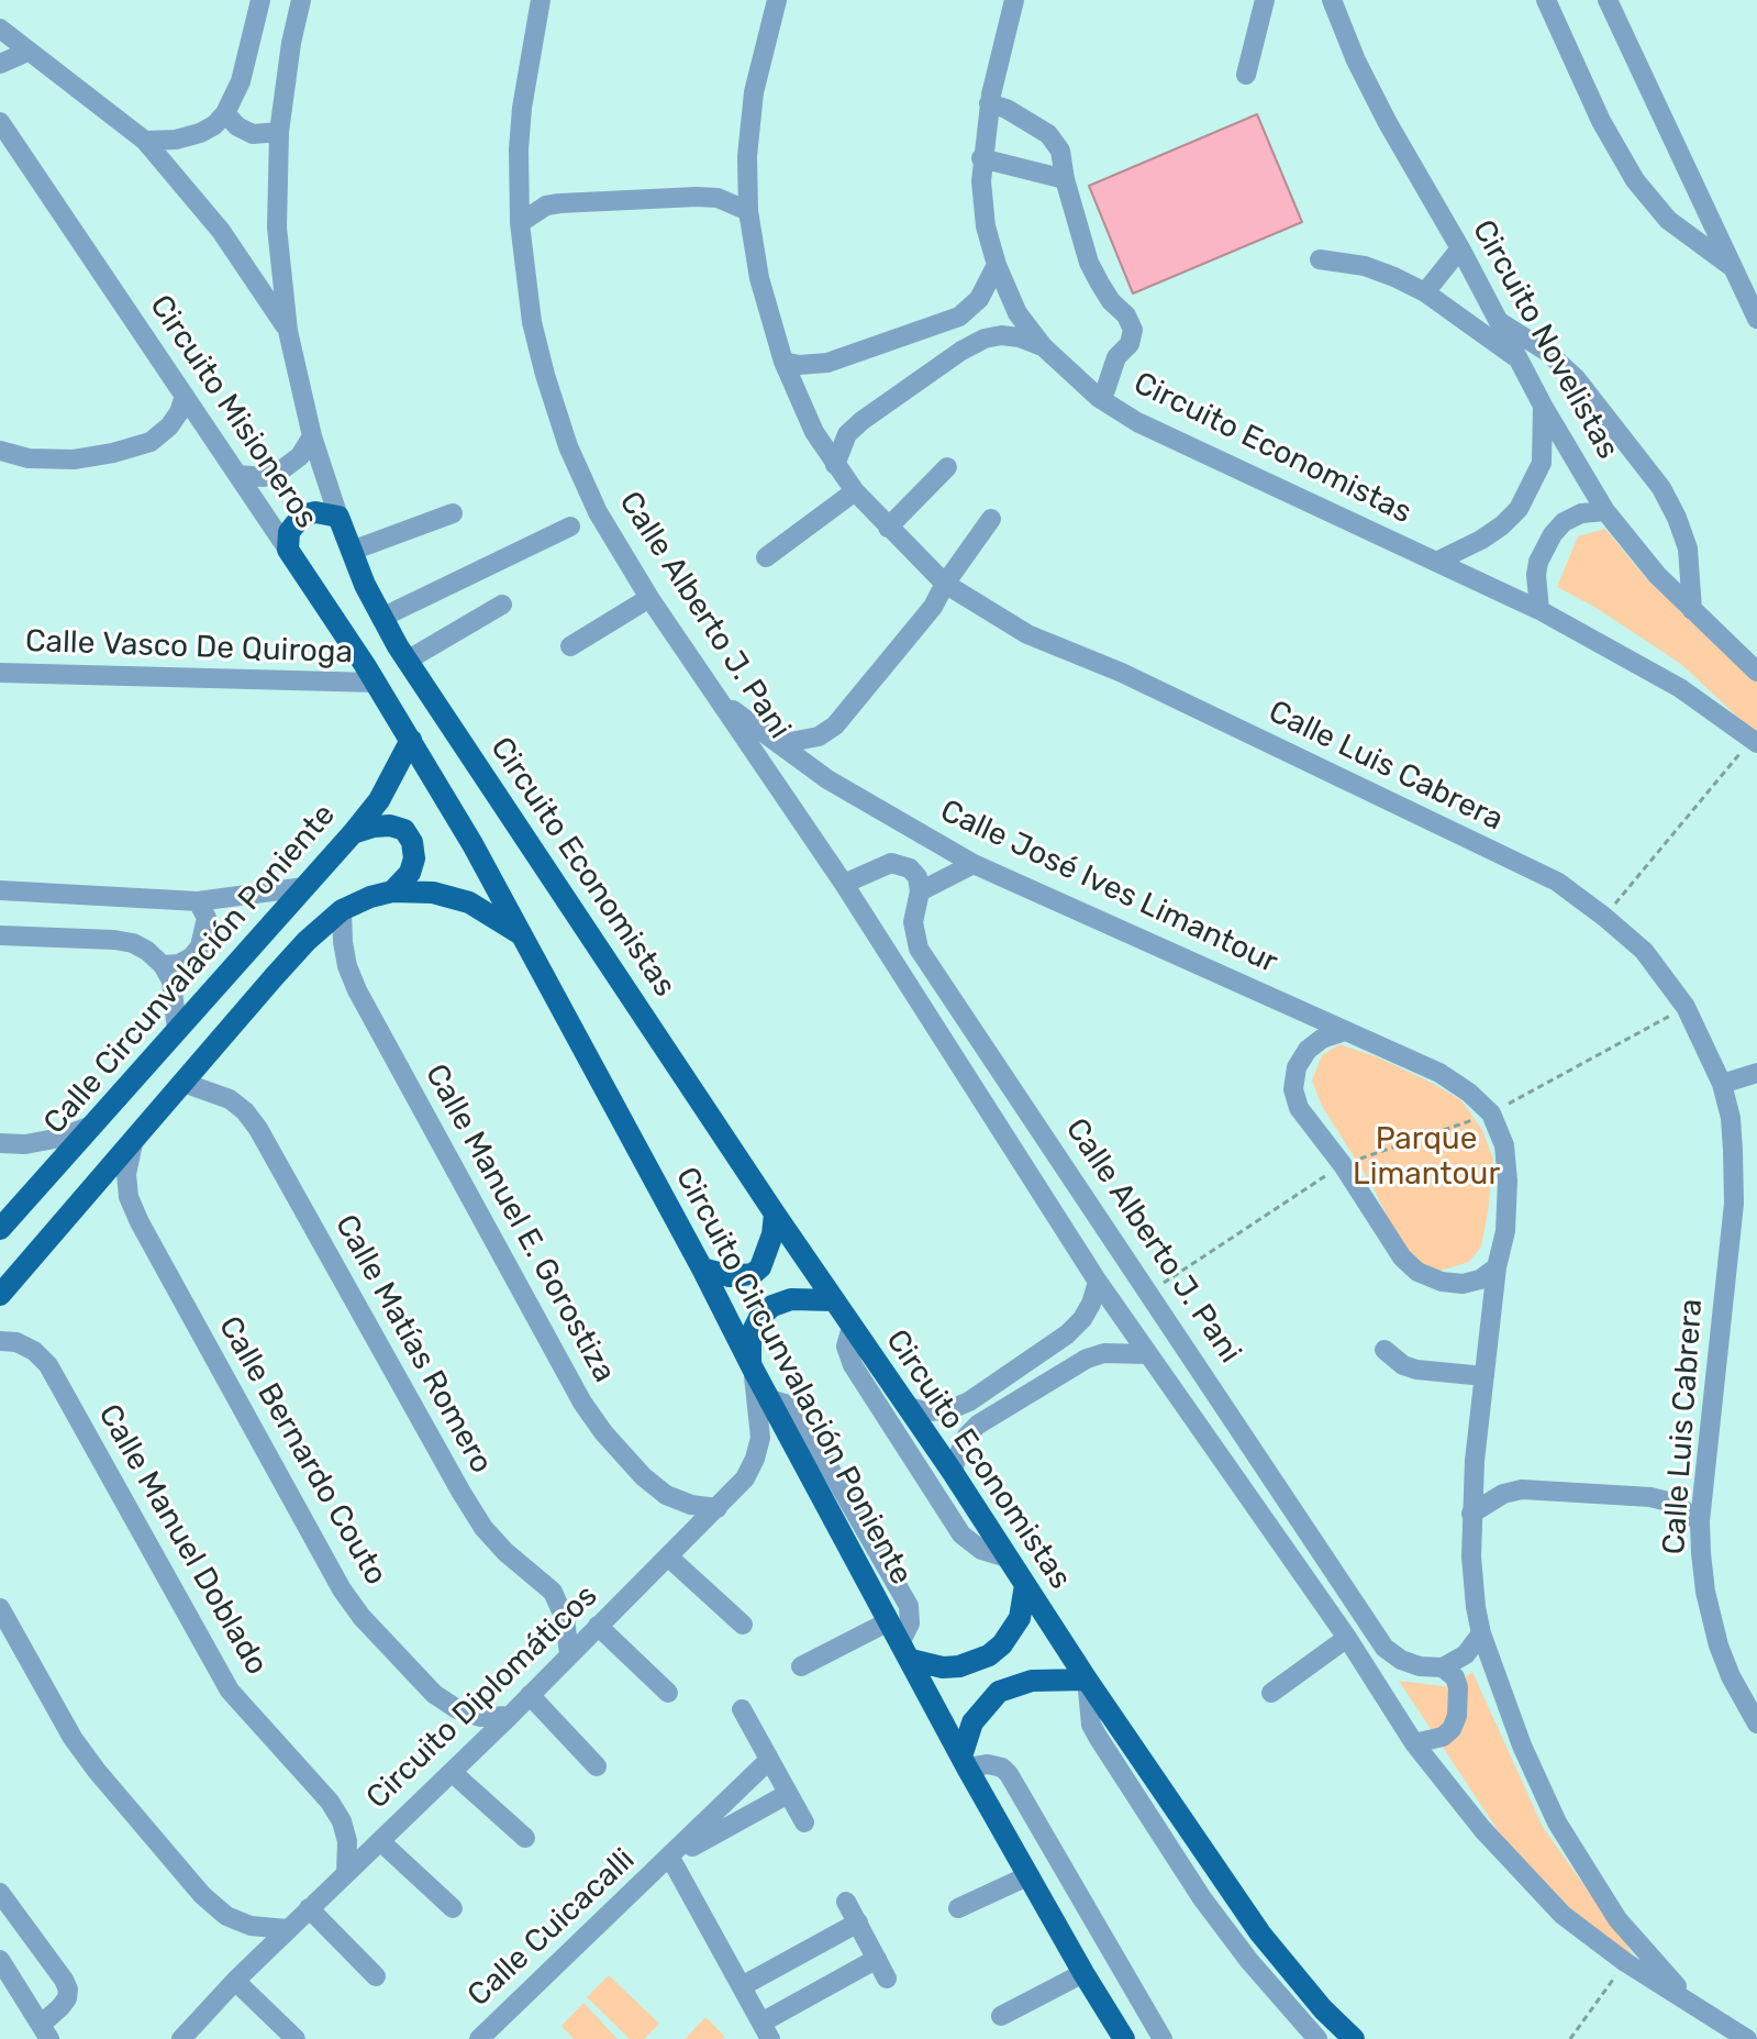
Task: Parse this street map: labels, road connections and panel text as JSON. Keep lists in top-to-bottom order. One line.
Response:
{"streets":{"main road":["Circuito Misioneros","Circuito Economistas","Calle Circunvalación Poniente","Circuito Circunvalación Poniente"],"street":["Circuito Novelistas","Calle Alberto J. Pani","Calle Vasco De Quiroga","Calle Luis Cabrera","Calle José Ives Limantour","Calle Manuel E. Gorostiza","Calle Matías Romero","Calle Bernardo Couto","Calle Manuel Doblado","Circuito Diplomáticos","Calle Cuicacalli"]},"crossings":[["Circuito Misioneros","Calle Vasco De Quiroga"],["Circuito Misioneros","Calle Circunvalación Poniente"],["Circuito Misioneros","Circuito Circunvalación Poniente"],["Calle Alberto J. Pani","Calle José Ives Limantour"],["Calle Circunvalación Poniente","Circuito Circunvalación Poniente"],["Calle Manuel E. Gorostiza","Circuito Diplomáticos"],["Calle Matías Romero","Circuito Diplomáticos"],["Circuito Circunvalación Poniente","Circuito Diplomáticos"],["Calle Bernardo Couto","Circuito Diplomáticos"],["Calle Manuel Doblado","Circuito Diplomáticos"]],"parks":["Parque Limantour"]}
